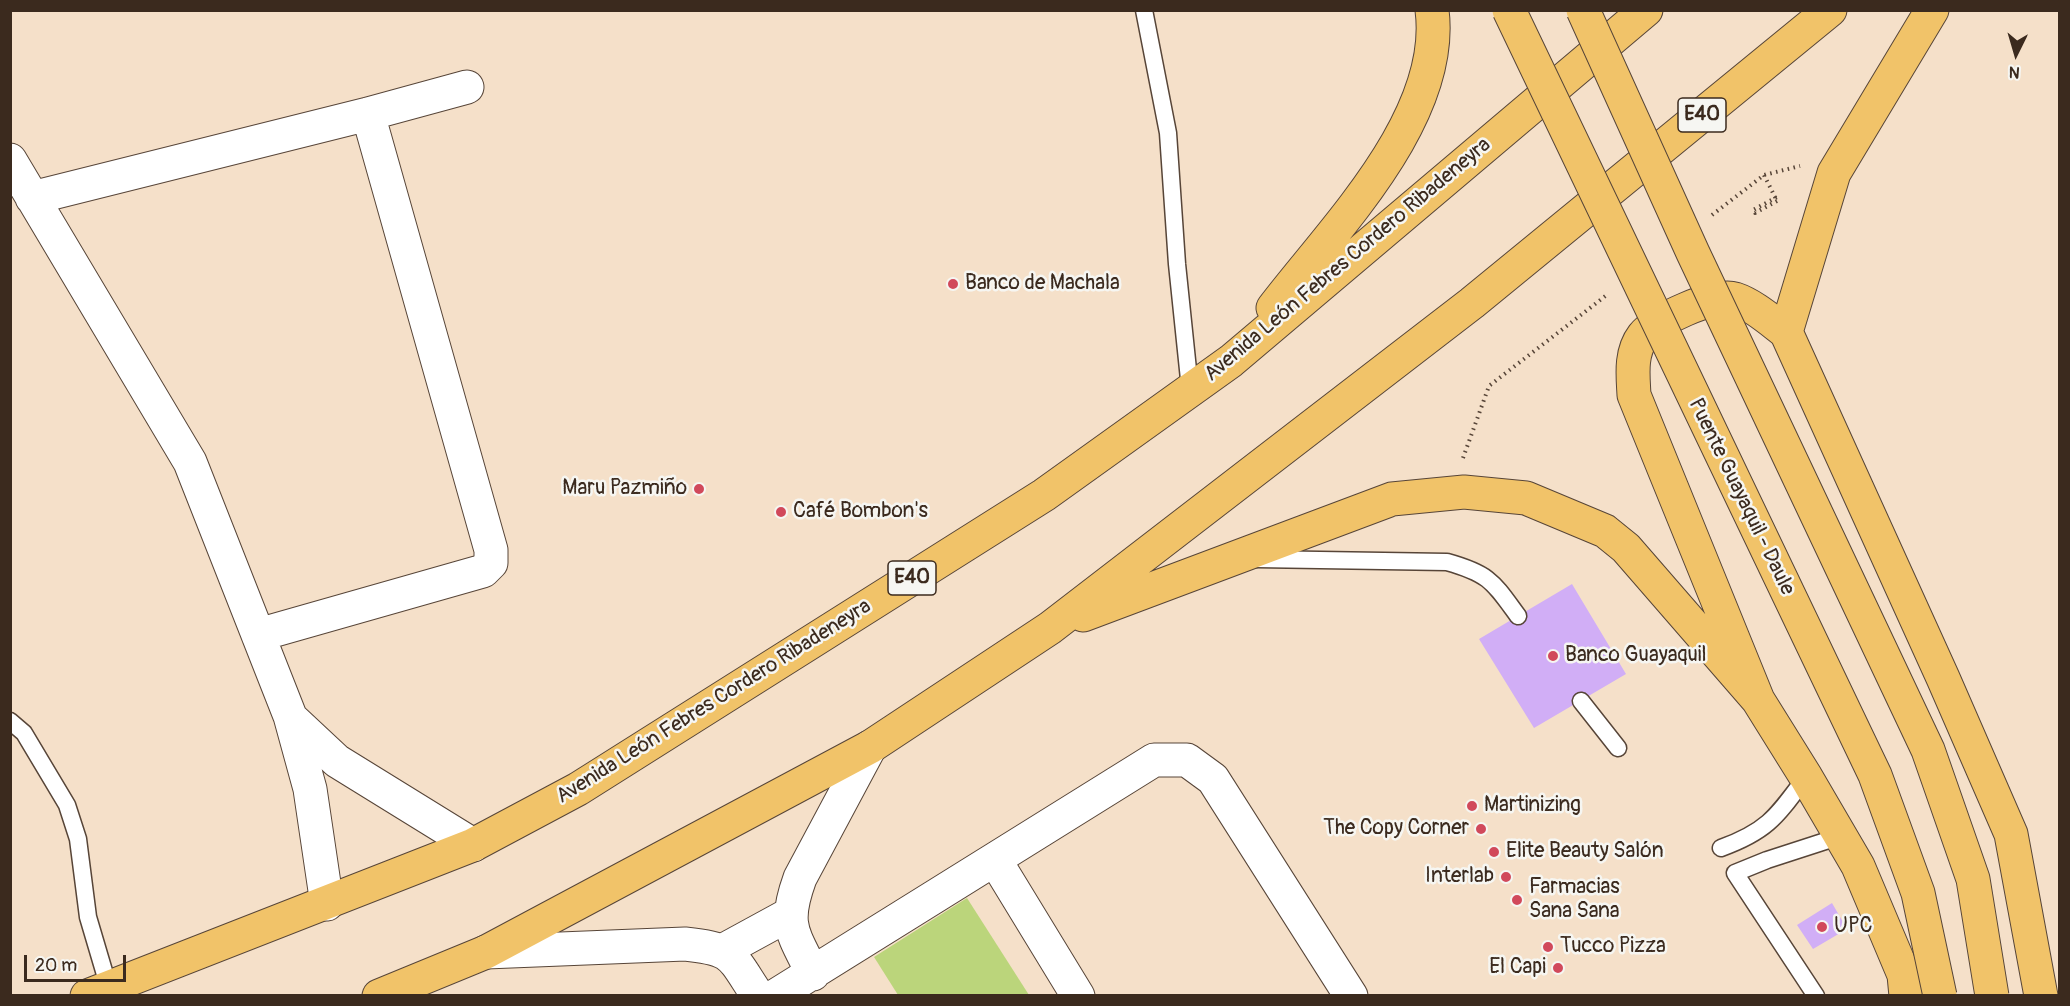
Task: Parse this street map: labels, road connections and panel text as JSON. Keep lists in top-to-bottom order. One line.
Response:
{"streets":{"main road":["E40","Avenida León Febres Cordero Ribadeneyra","Puente Guayaquil - Daule"]},"places":["Banco de Machala","Maru Pazmiño","Café Bombon's","Banco Guayaquil","Martinizing","The Copy Corner","Elite Beauty Salón","Interlab","Farmacias Sana Sana","UPC","Tucco Pizza","El Capi"],"scale_bar":"20 m","north":"bottom"}
